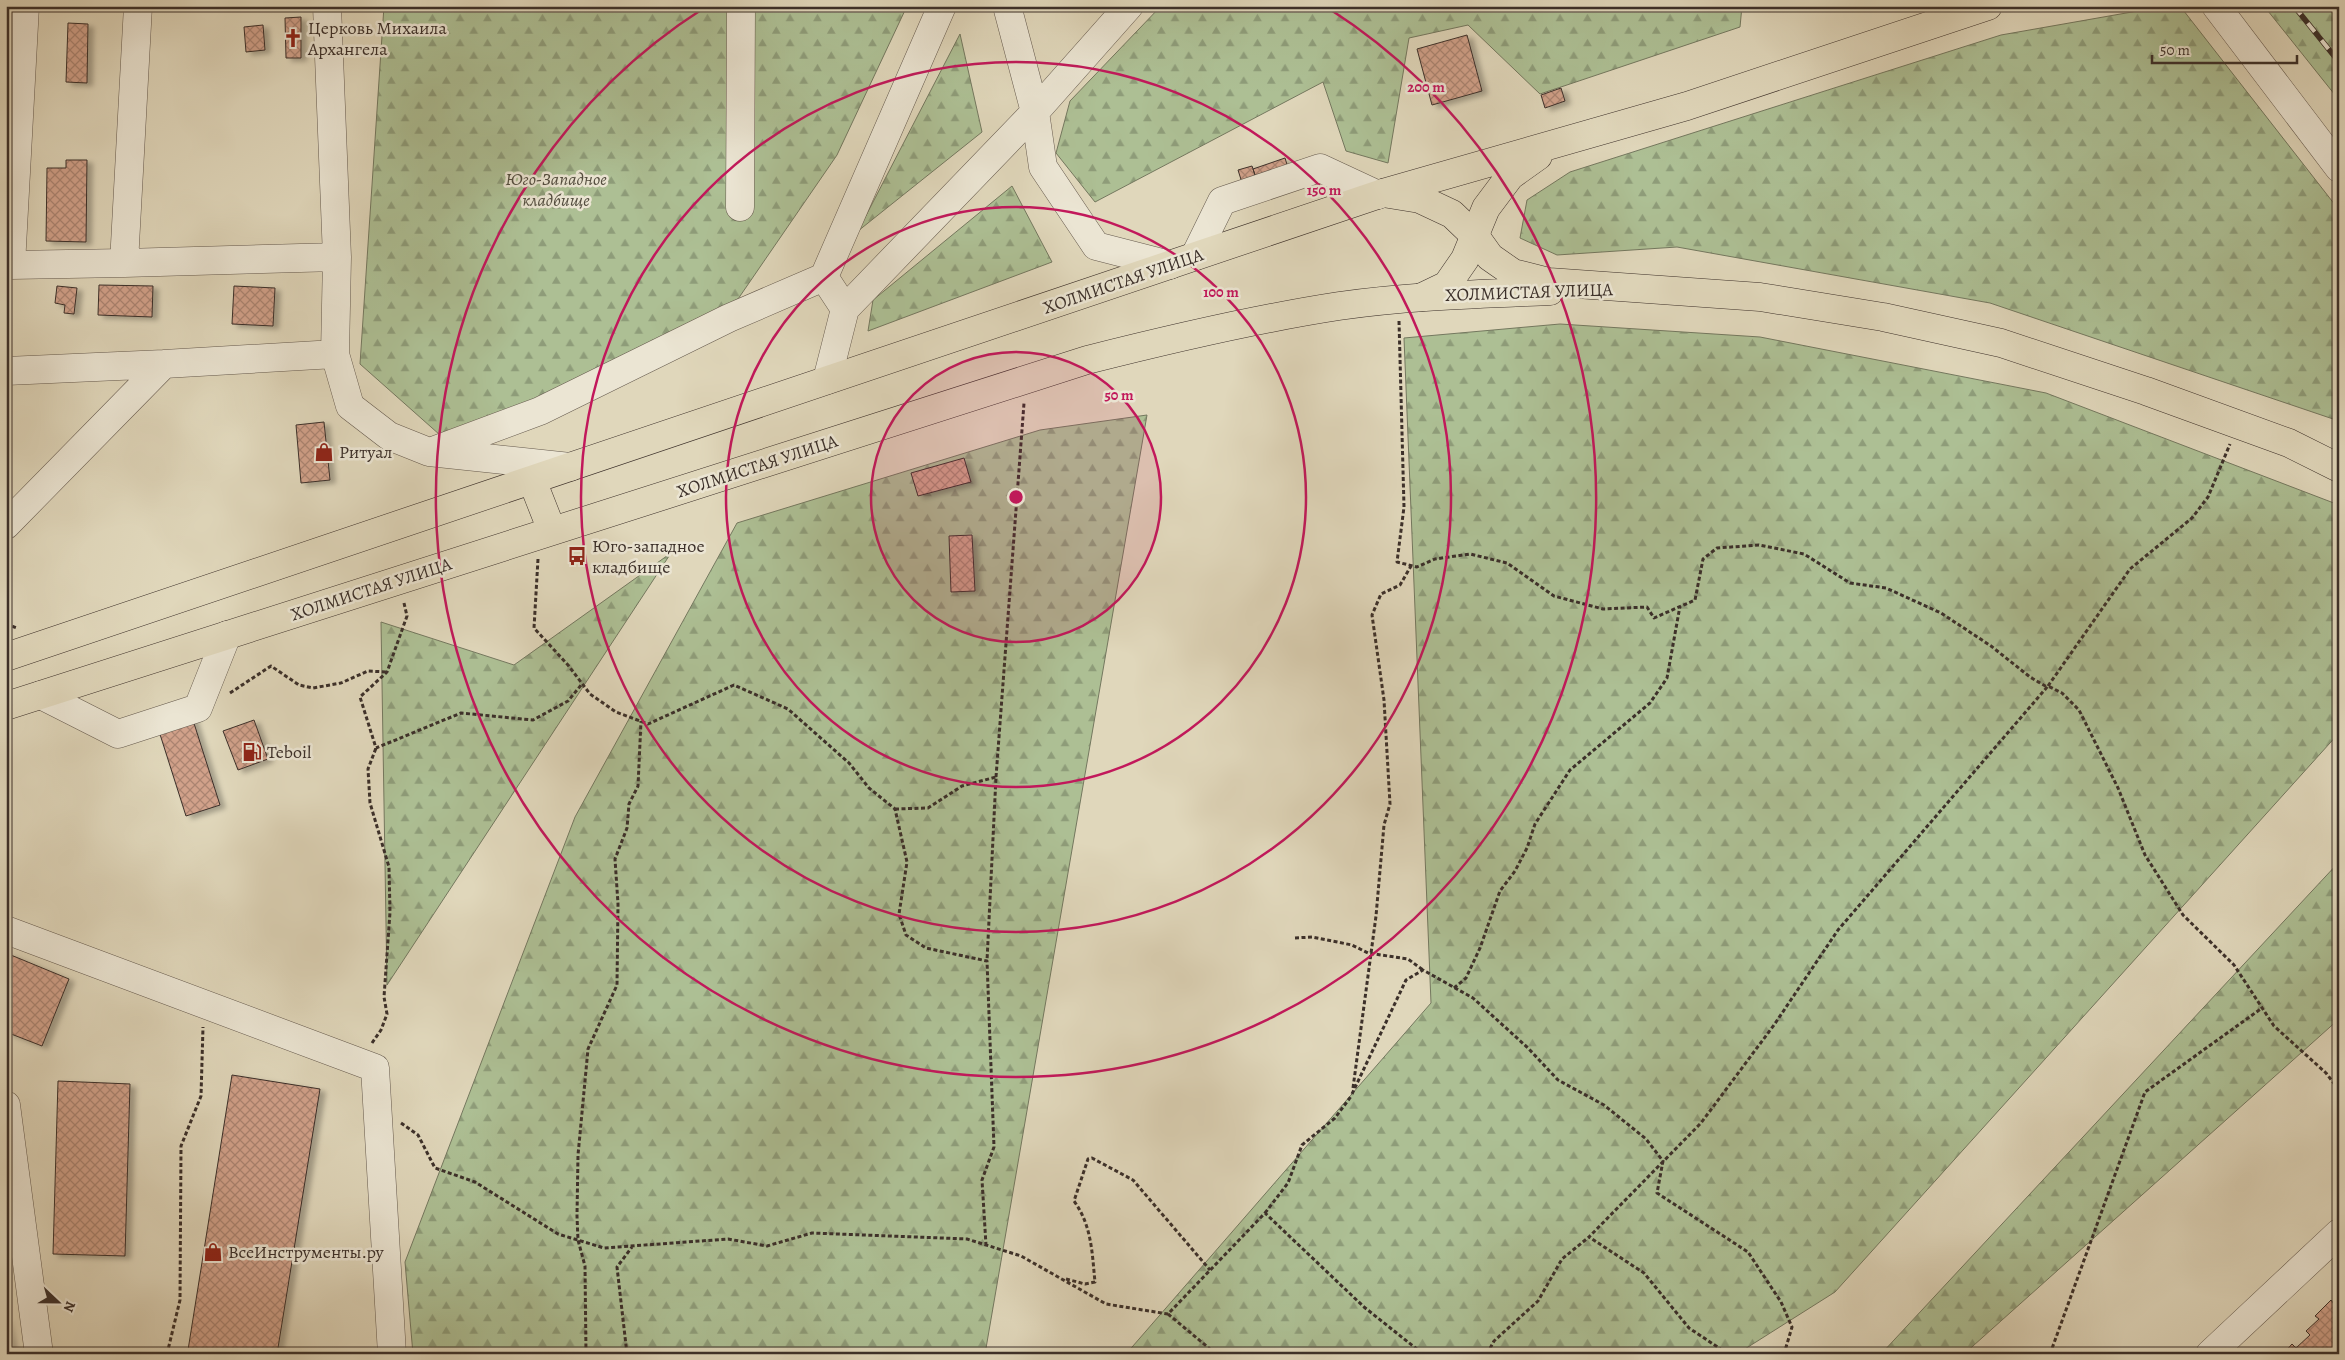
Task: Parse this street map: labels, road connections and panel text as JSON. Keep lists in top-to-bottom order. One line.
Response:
{"streets":{"main road":["ХОЛМИСТАЯ УЛИЦА"]},"parks":["Юго-Западное кладбище"],"places":{"church":["Церковь Михаила Архангела"],"shop":["Ритуал","ВсеИнструменты.ру"],"bus stop":["Юго-западное кладбище"],"fuel station":["Teboil"]},"scale_bar":"50 m","north":"right","rings":["200 m","150 m","100 m","50 m"]}
